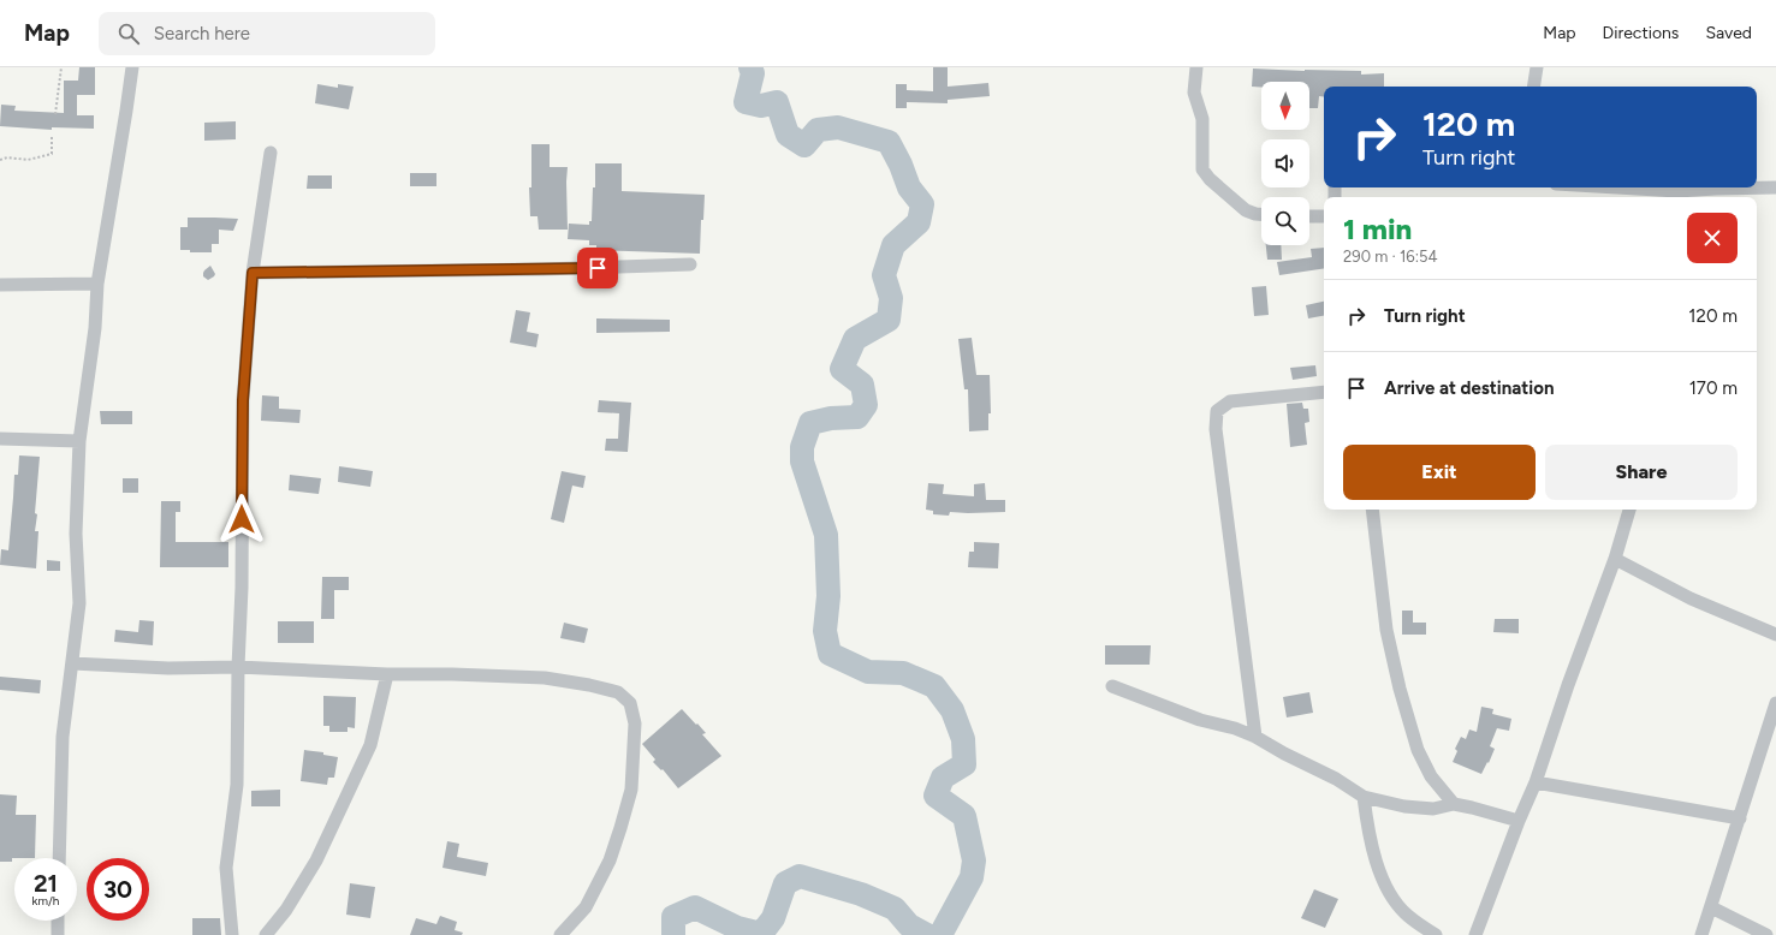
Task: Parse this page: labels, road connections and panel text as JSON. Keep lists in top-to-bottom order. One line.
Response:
{"north":"bottom","page":{"header":"Map","search":"Search here","nav":["Map","Directions","Saved"],"turn":["120 m","Turn right"],"heading":["1 min","290 m · 16:54"],"list":[{"name":"Turn right","value":"120 m"},{"name":"Arrive at destination","value":"170 m"}],"buttons":["Exit","Share"],"speed":"21 km/h","limit":"30"}}
